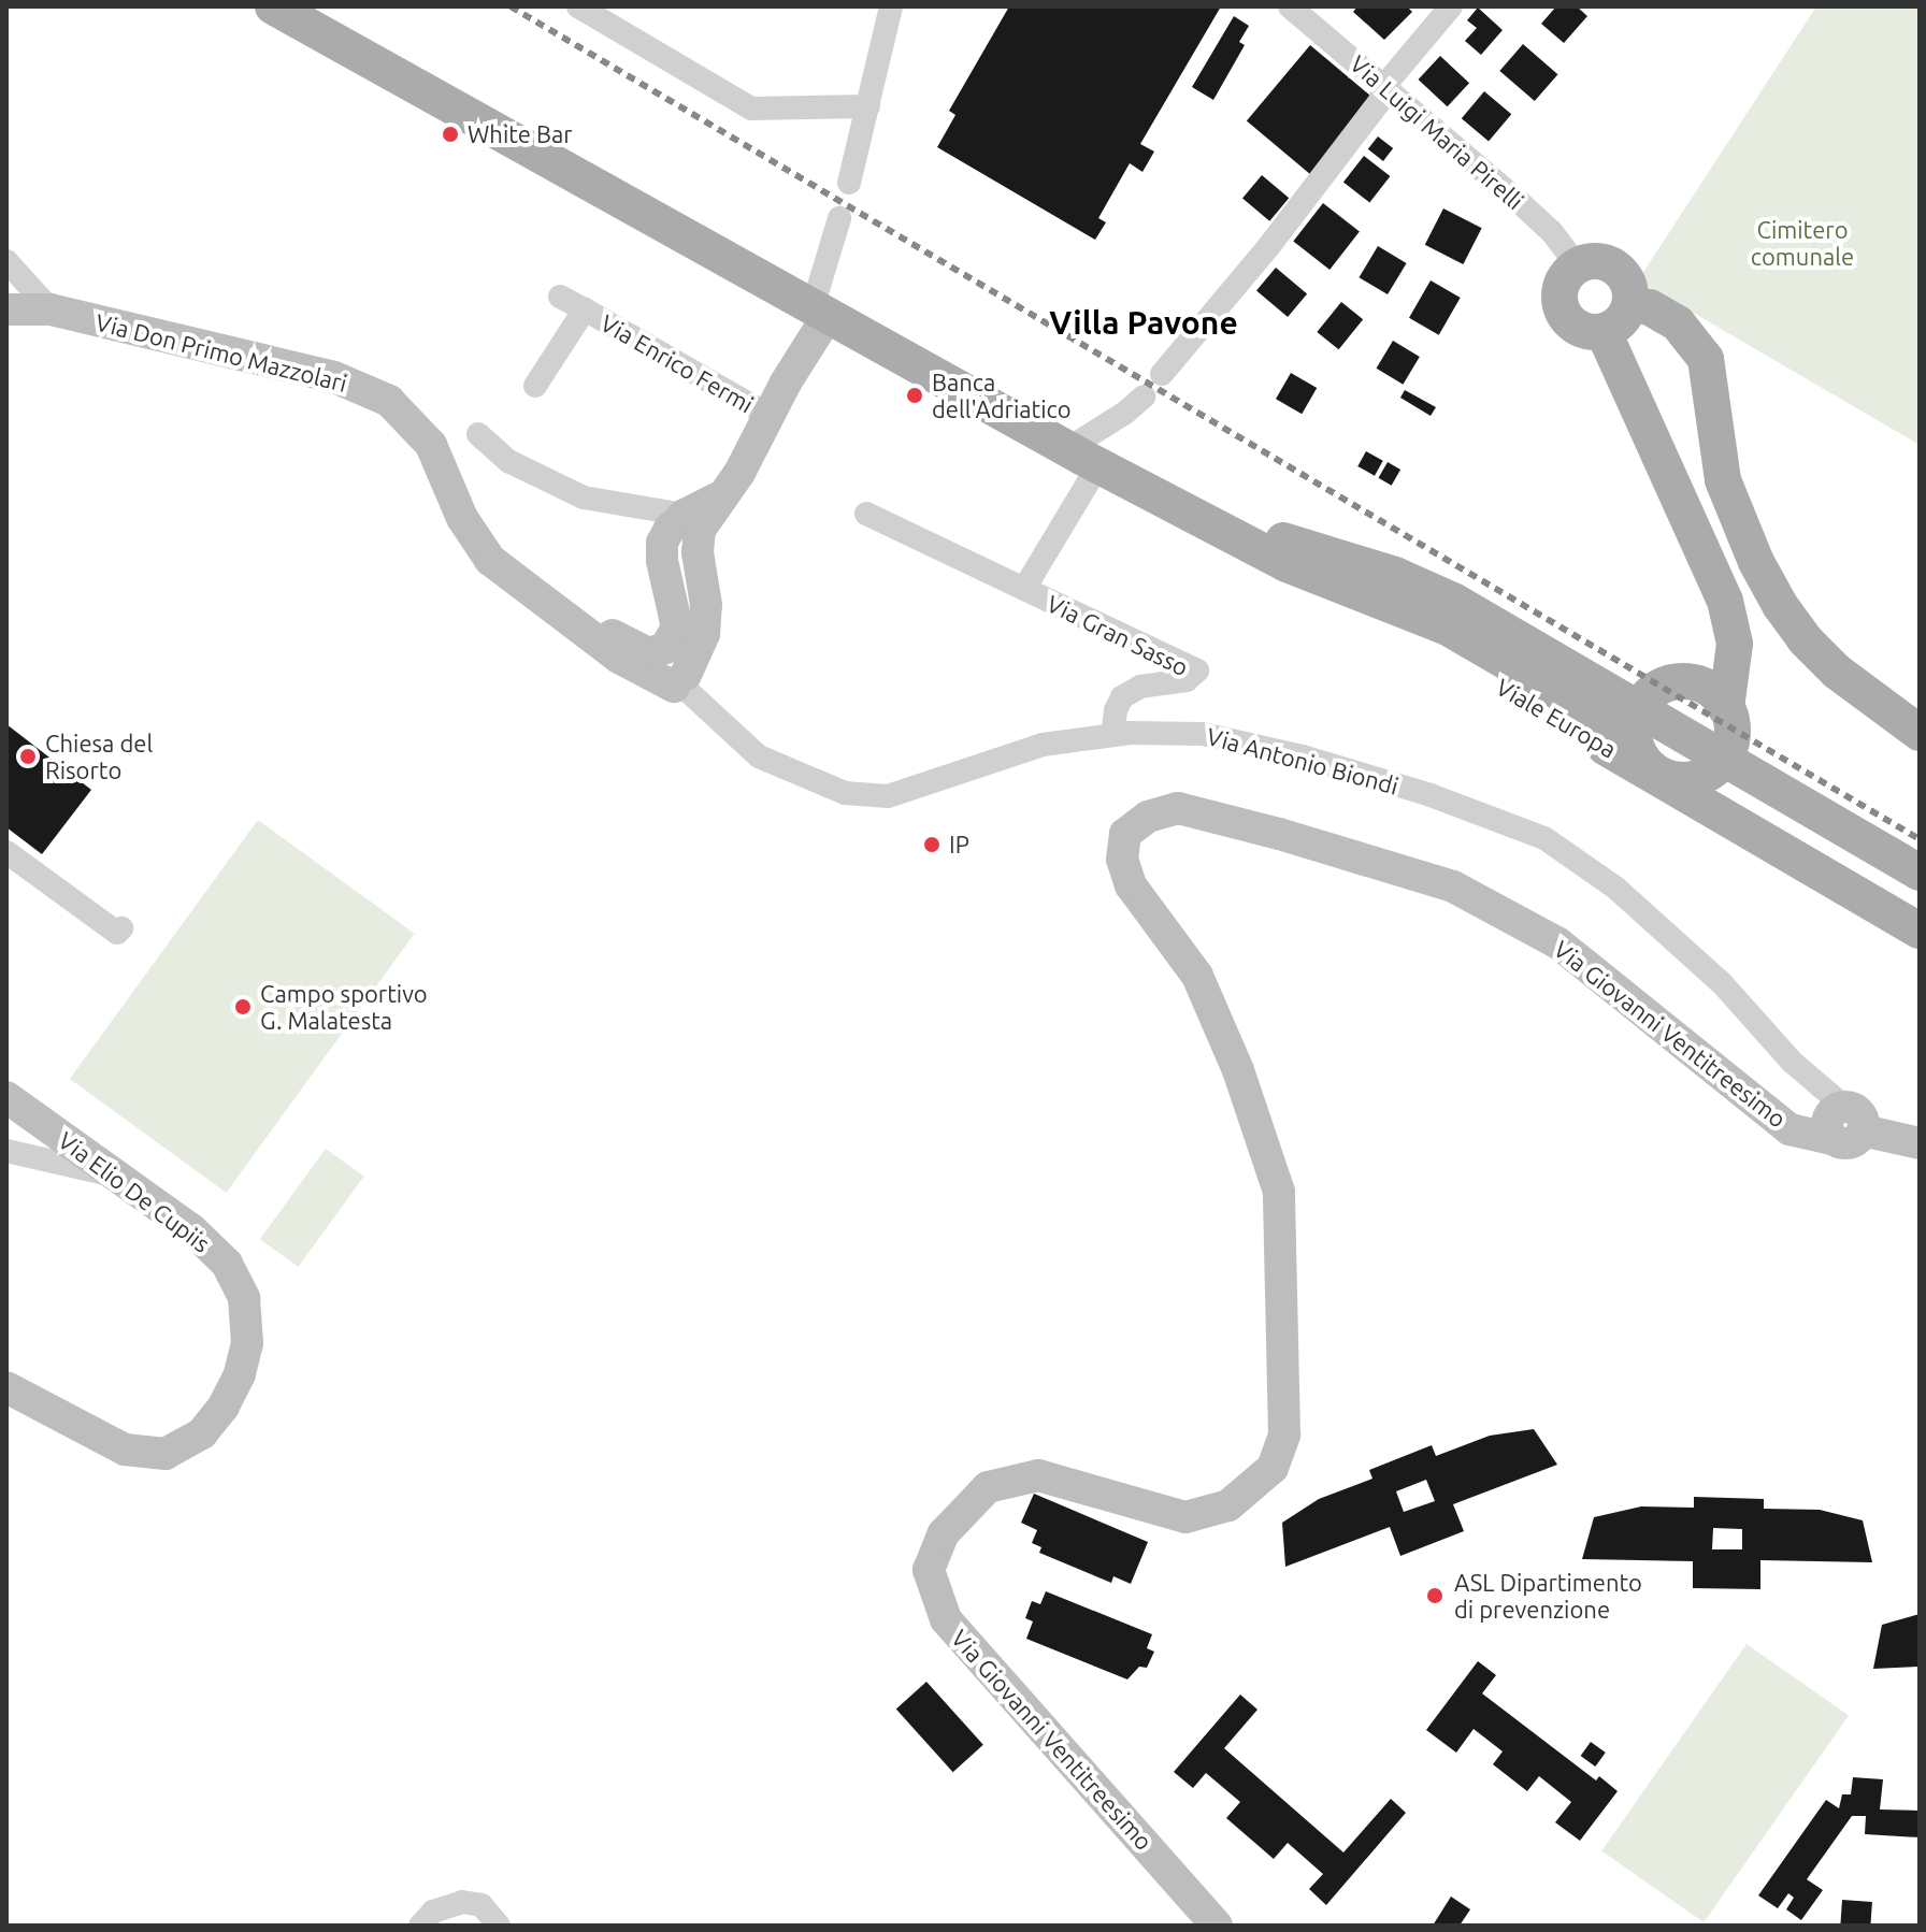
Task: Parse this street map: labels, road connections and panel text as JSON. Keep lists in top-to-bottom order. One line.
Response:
{"streets":{"main road":["Viale Europa"],"street":["Via Luigi Maria Pirelli","Via Don Primo Mazzolari","Via Enrico Fermi","Via Gran Sasso","Via Antonio Biondi","Via Giovanni Ventitreesimo","Via Elio De Cupiis"]},"crossings":[["Via Don Primo Mazzolari","Via Antonio Biondi"],["Via Gran Sasso","Viale Europa"],["Via Gran Sasso","Via Antonio Biondi"],["Via Antonio Biondi","Via Giovanni Ventitreesimo"]],"districts":["Villa Pavone"],"parks":["Cimitero comunale"],"places":["White Bar","Banca dell'Adriatico","Chiesa del Risorto","IP","Campo sportivo G. Malatesta","ASL Dipartimento di prevenzione"]}
